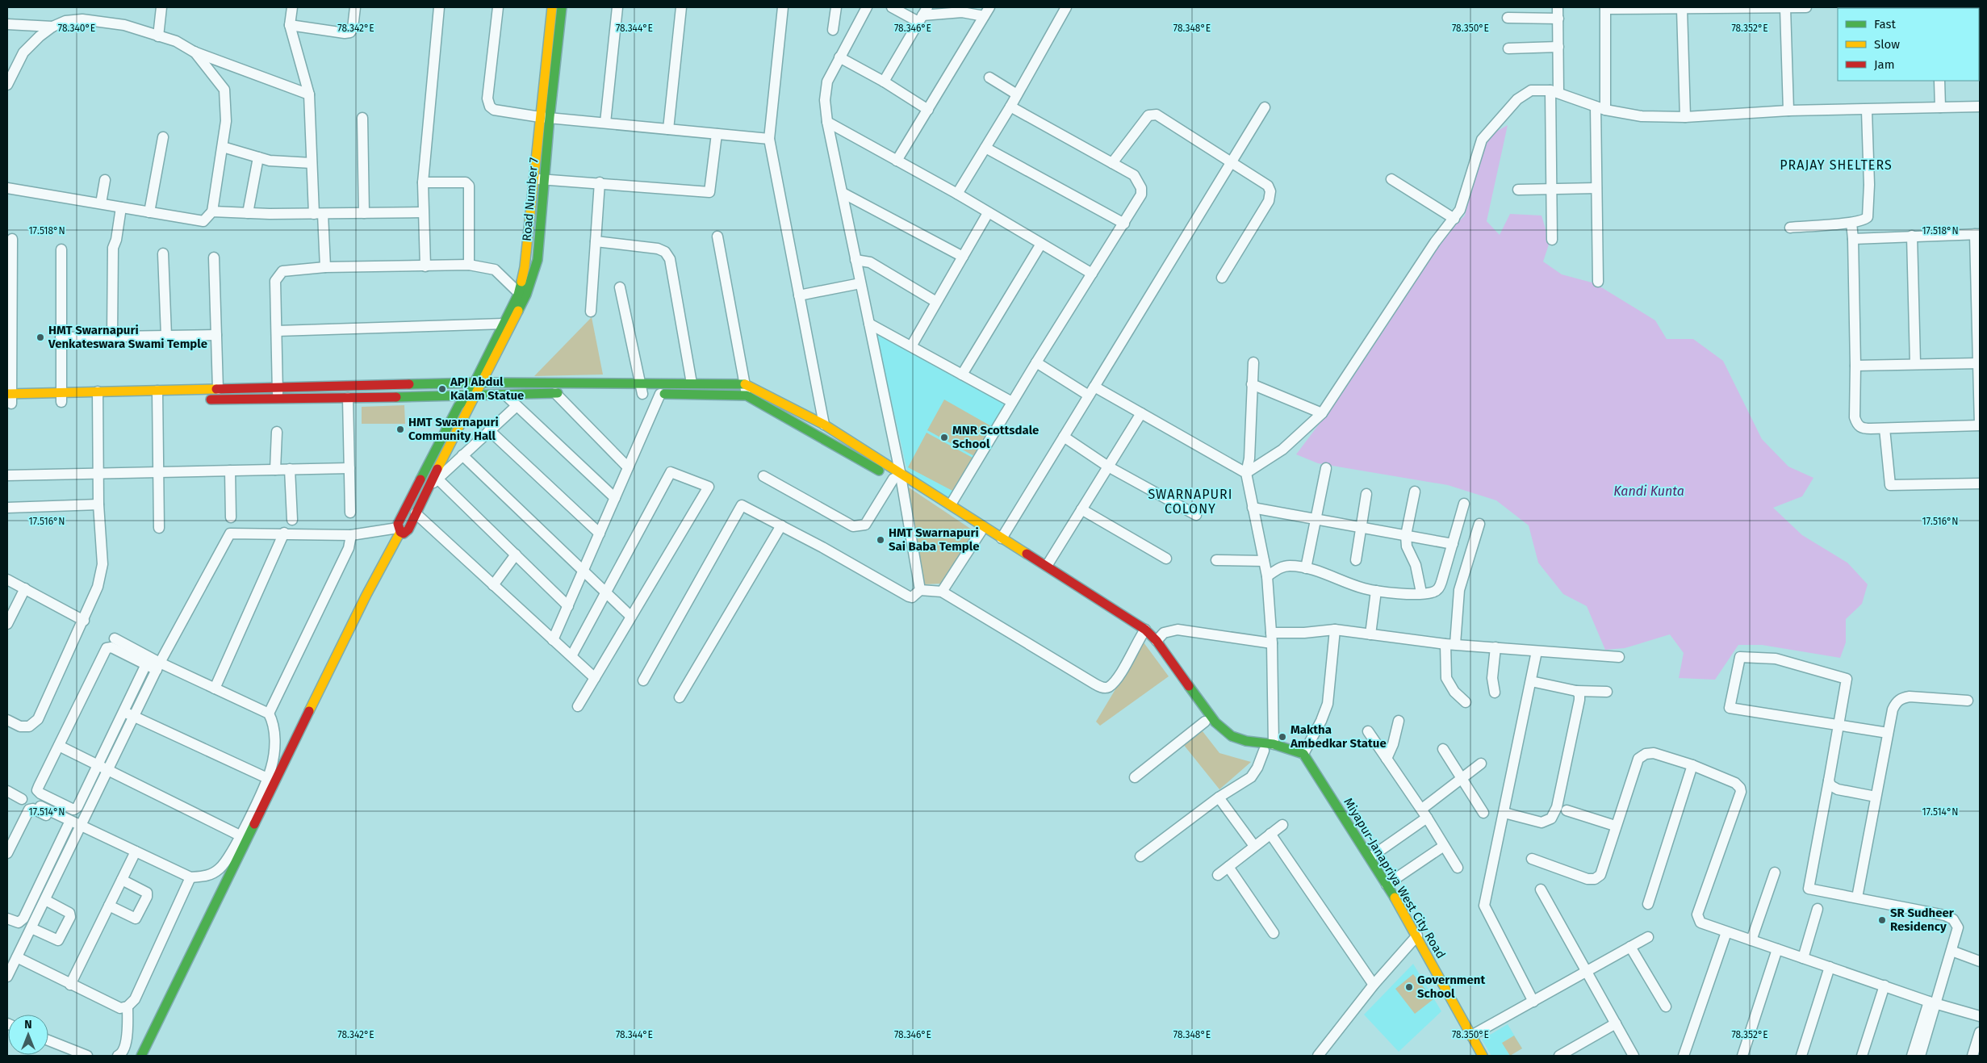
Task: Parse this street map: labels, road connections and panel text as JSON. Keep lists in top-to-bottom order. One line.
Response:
{"streets":{"street":["Road Number 7","Miyapur-Janapriya West City Road"]},"districts":["PRAJAY SHELTERS","SWARNAPURI COLONY"],"water":["Kandi Kunta"],"places":["HMT Swarnapuri Venkateswara Swami Temple","APJ Abdul Kalam Statue","HMT Swarnapuri Community Hall","MNR Scottsdale School","HMT Swarnapuri Sai Baba Temple","Maktha Ambedkar Statue","SR Sudheer Residency","Government School"],"legend":["Fast","Slow","Jam"],"north":"top","coordinates":["78.340°E","78.342°E","78.344°E","78.346°E","78.348°E","78.350°E","78.352°E","17.518°N","17.516°N","17.514°N"]}
